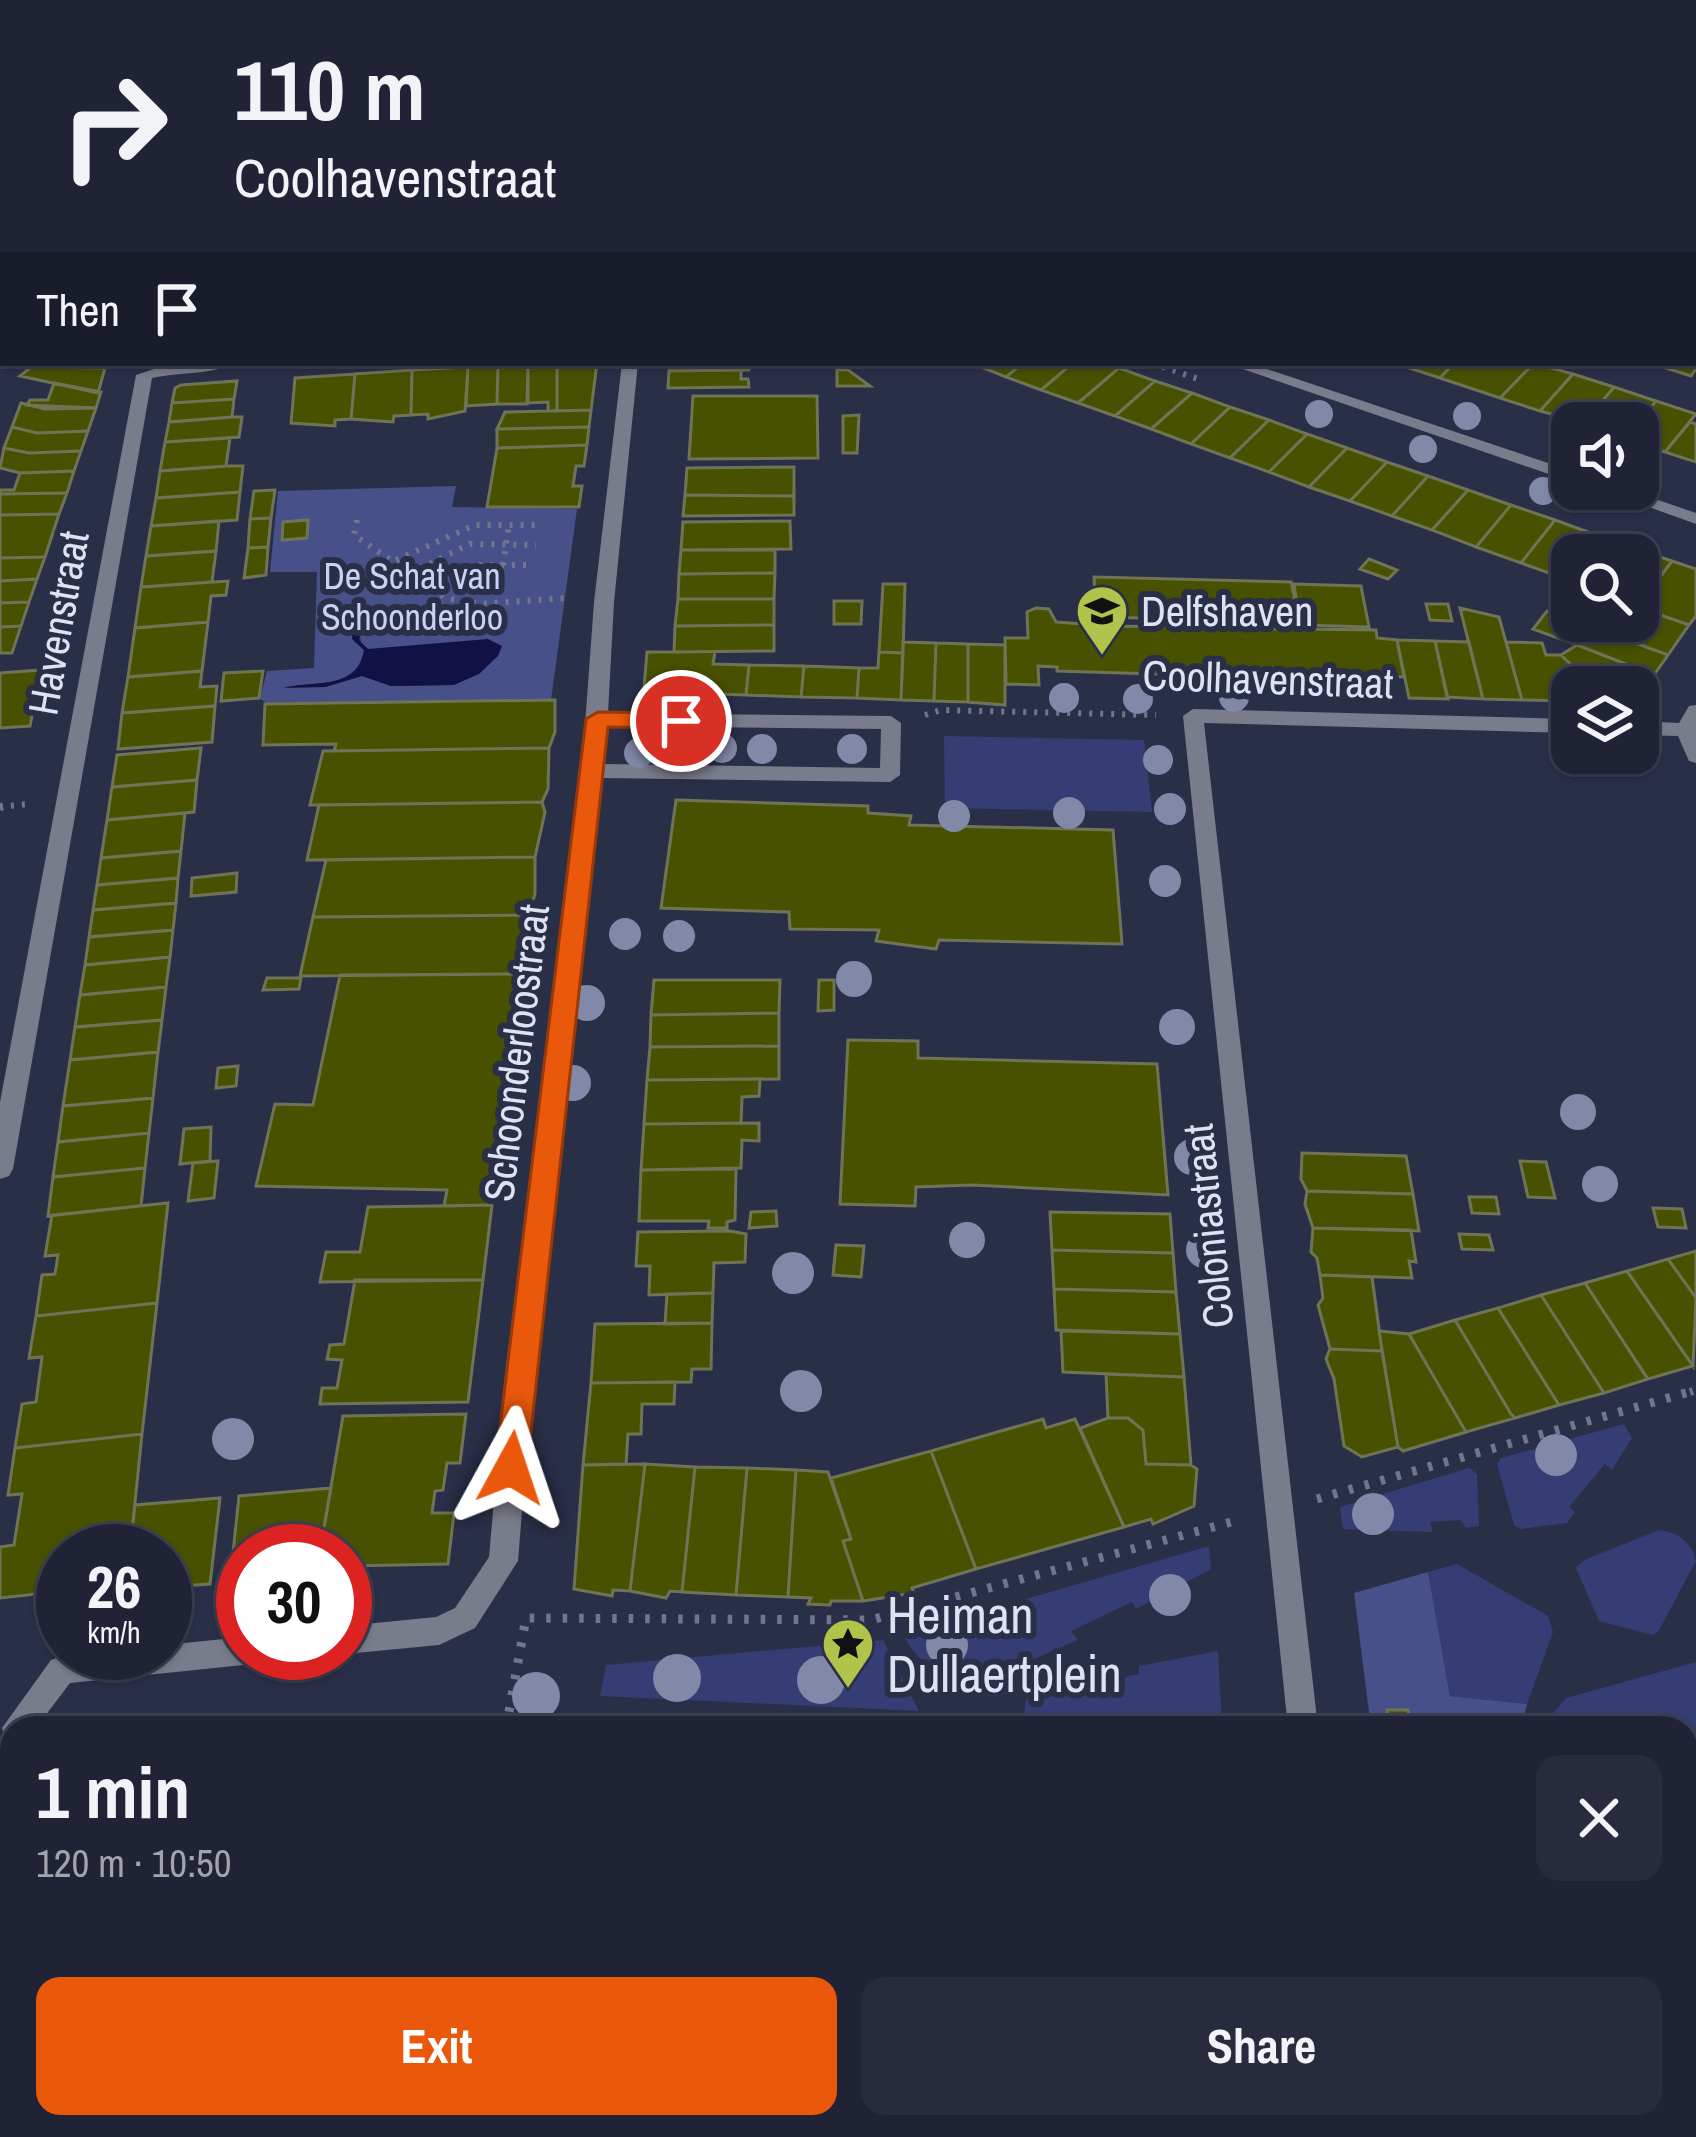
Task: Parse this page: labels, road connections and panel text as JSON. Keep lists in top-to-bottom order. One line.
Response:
{"streets":{"street":["Havenstraat","Coolhavenstraat","Schoonderloostraat","Coloniastraat"]},"crossings":[["Coolhavenstraat","Coloniastraat"]],"parks":["De Schat van Schoonderloo"],"places":{"school or university":["Delfshaven"],"place":["Heiman Dullaertplein"]},"page":{"turn":["110 m","Coolhavenstraat"],"then":"Then","speed":"26 km/h","limit":"30","heading":["1 min","120 m · 10:50"],"buttons":["Exit","Share"]}}
